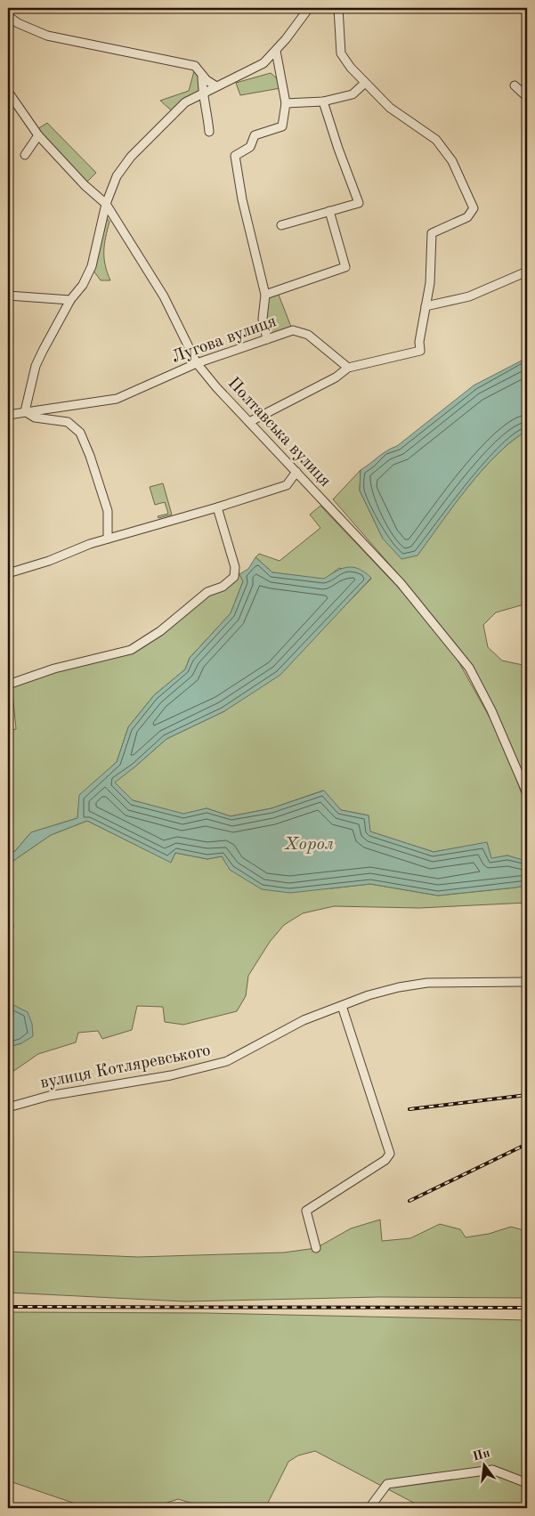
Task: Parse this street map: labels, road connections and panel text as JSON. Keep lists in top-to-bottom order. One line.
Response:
{"streets":{"street":["Лугова вулиця","Полтавська вулиця","вулиця Котляревського"]},"crossings":[["Лугова вулиця","Полтавська вулиця"]],"water":["Хорол"],"north":"top"}
